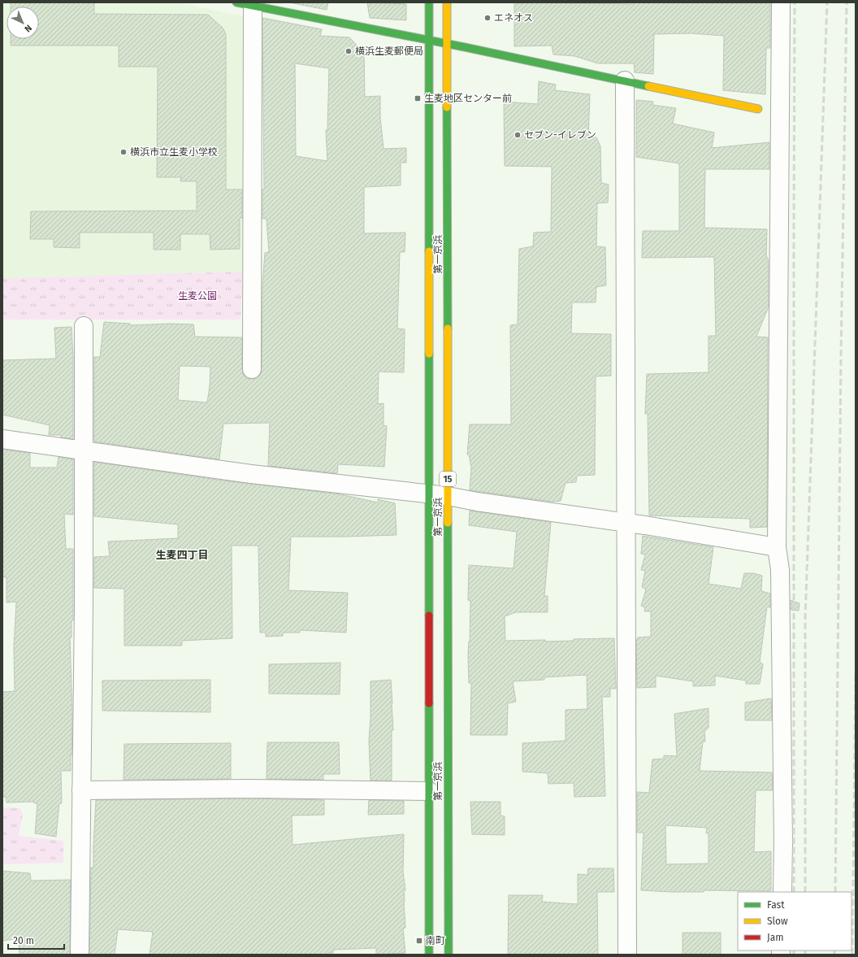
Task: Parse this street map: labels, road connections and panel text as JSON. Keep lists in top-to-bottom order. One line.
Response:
{"streets":{"main road":["第一京浜","15"]},"districts":["生麦四丁目"],"parks":["生麦公園"],"places":{"other":["エネオス","横浜生麦郵便局","セブン-イレブン","横浜市立生麦小学校"],"transit":["生麦地区センター前","南町"]},"legend":["Fast","Slow","Jam"],"scale_bar":"20 m","north":"bottom right"}
